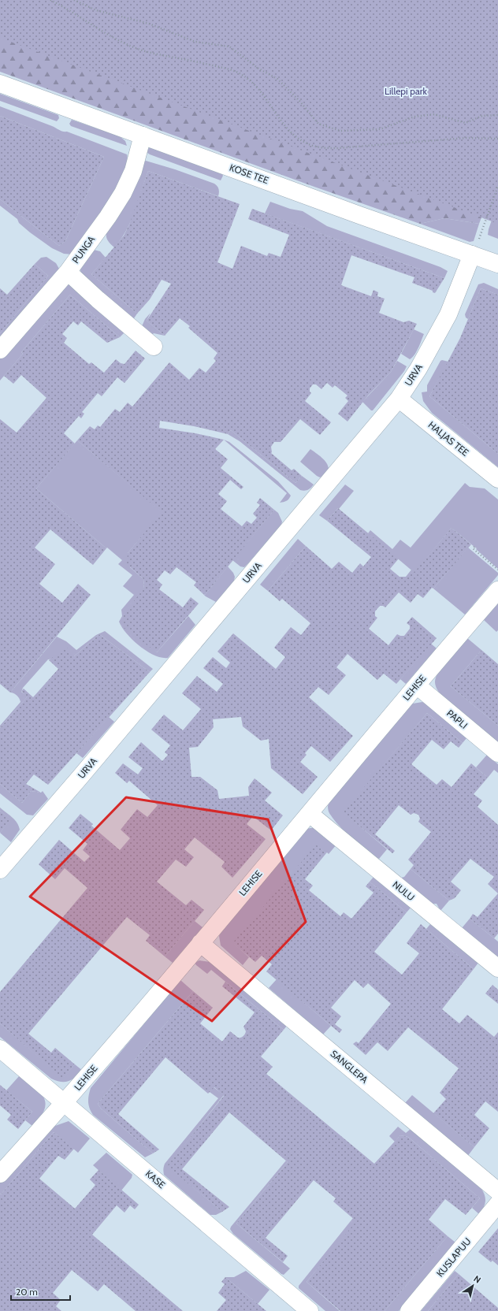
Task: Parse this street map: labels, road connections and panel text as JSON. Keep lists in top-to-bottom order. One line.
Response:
{"streets":{"street":["KOSE TEE","PUNGA","URVA","HALJAS TEE","LEHISE","PAPLI","NULU","SANGLEPA","KASE","KUSLAPUU"]},"crossings":[["KOSE TEE","PUNGA"],["KOSE TEE","URVA"],["URVA","HALJAS TEE"],["LEHISE","PAPLI"],["LEHISE","NULU"],["LEHISE","SANGLEPA"],["LEHISE","KASE"]],"parks":["Lillepi park"],"scale_bar":"20 m","north":"top right"}
